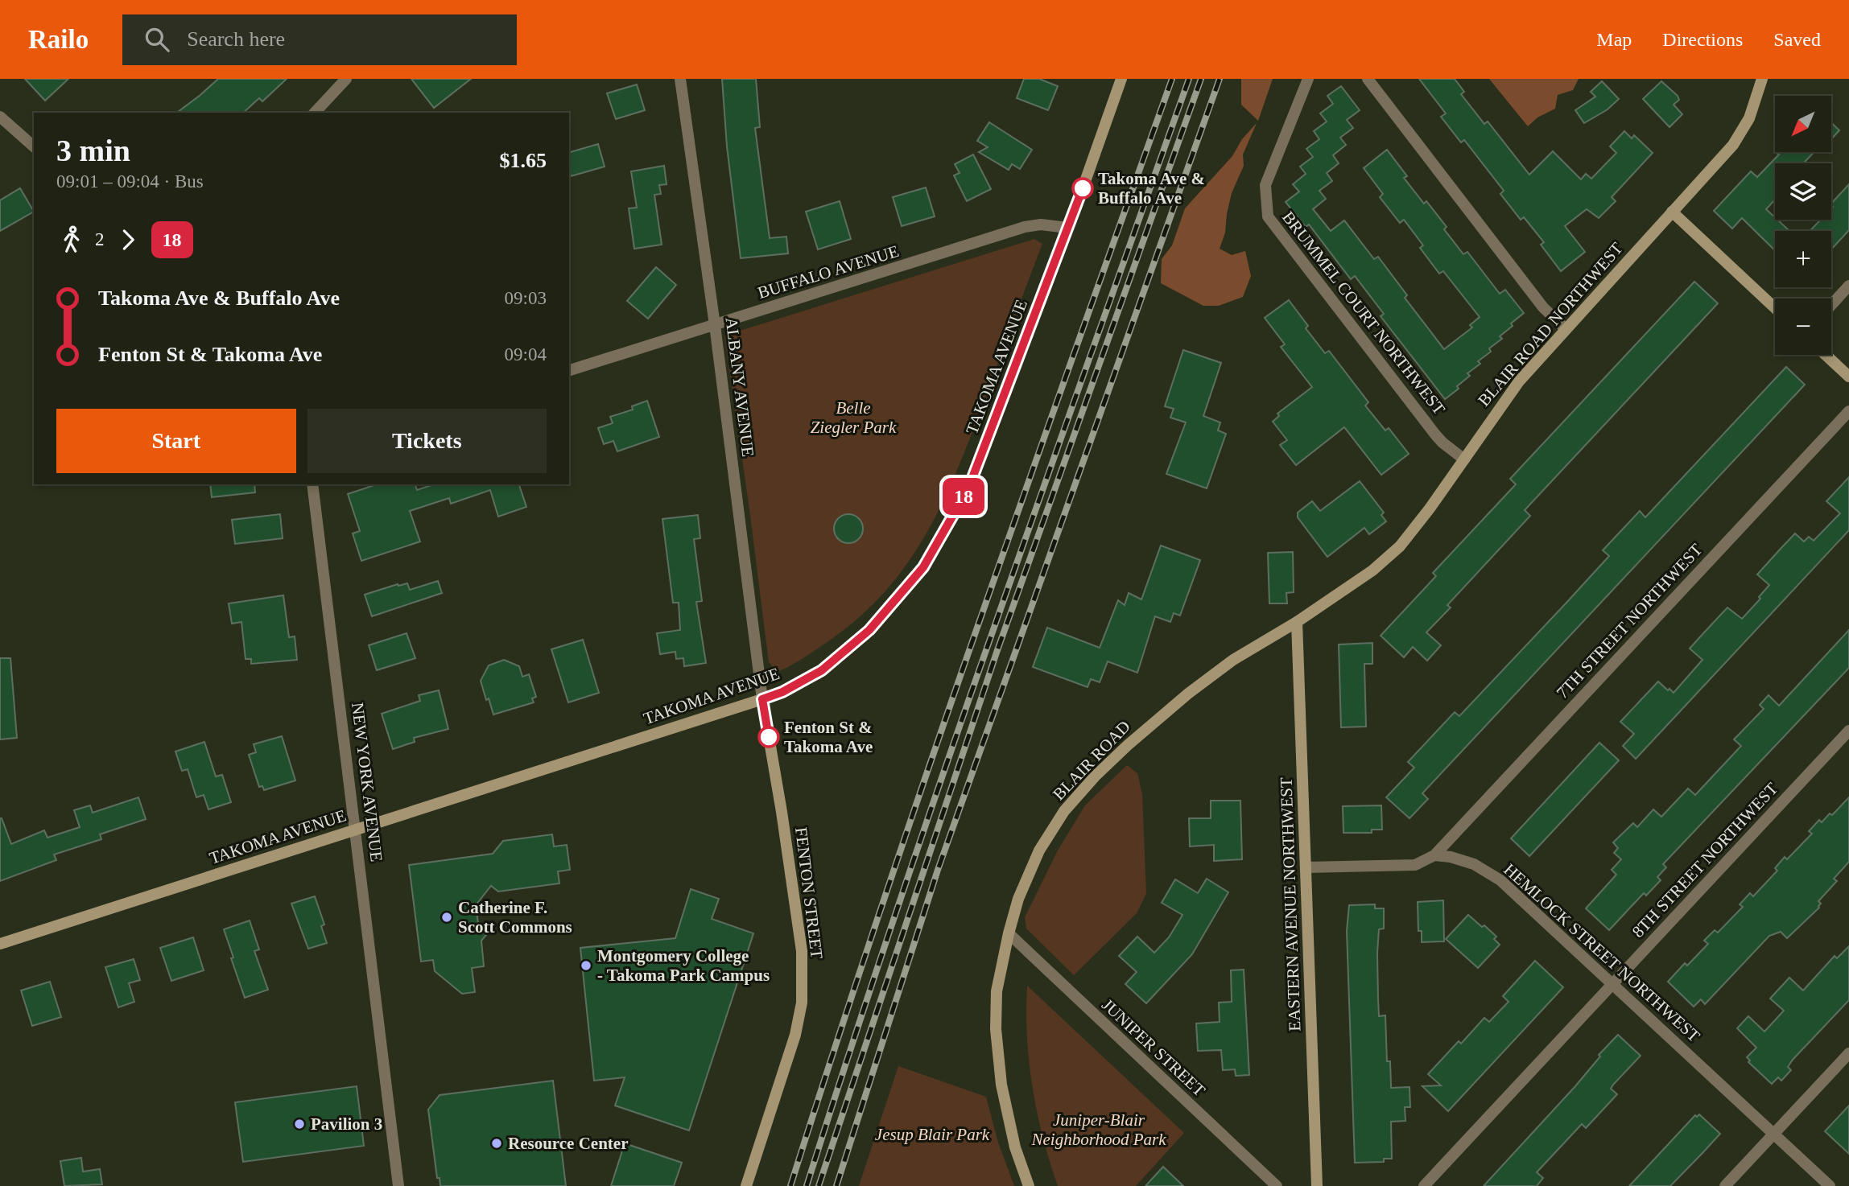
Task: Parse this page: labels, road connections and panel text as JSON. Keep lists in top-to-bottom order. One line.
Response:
{"streets":{"street":["BUFFALO AVENUE","BRUMMEL COURT NORTHWEST","BLAIR ROAD NORTHWEST","TAKOMA AVENUE","ALBANY AVENUE","7TH STREET NORTHWEST","BLAIR ROAD","NEW YORK AVENUE","8TH STREET NORTHWEST","FENTON STREET","EASTERN AVENUE NORTHWEST","HEMLOCK STREET NORTHWEST","JUNIPER STREET"]},"crossings":[["BUFFALO AVENUE","TAKOMA AVENUE"],["BUFFALO AVENUE","ALBANY AVENUE"],["BRUMMEL COURT NORTHWEST","BLAIR ROAD NORTHWEST"],["BLAIR ROAD NORTHWEST","BLAIR ROAD"],["BLAIR ROAD NORTHWEST","EASTERN AVENUE NORTHWEST"],["TAKOMA AVENUE","ALBANY AVENUE"],["TAKOMA AVENUE","NEW YORK AVENUE"],["TAKOMA AVENUE","FENTON STREET"],["ALBANY AVENUE","FENTON STREET"],["7TH STREET NORTHWEST","HEMLOCK STREET NORTHWEST"],["BLAIR ROAD","EASTERN AVENUE NORTHWEST"],["BLAIR ROAD","JUNIPER STREET"],["8TH STREET NORTHWEST","HEMLOCK STREET NORTHWEST"]],"parks":["Belle Ziegler Park","Juniper-Blair Neighborhood Park","Jesup Blair Park"],"places":["Takoma Ave & Buffalo Ave","Fenton St & Takoma Ave","Catherine F. Scott Commons","Montgomery College - Takoma Park Campus","Pavilion 3","Resource Center"],"lines":["bus line 18"],"north":"bottom left","page":{"header":"Railo","search":"Search here","nav":["Map","Directions","Saved"],"on_map":"18","map_buttons":["+","−"],"heading":["3 min","09:01 – 09:04 · Bus","$1.65"],"legs":["2","18"],"list":[{"name":"Takoma Ave & Buffalo Ave","value":"09:03"},{"name":"Fenton St & Takoma Ave","value":"09:04"}],"buttons":["Start","Tickets"]}}
